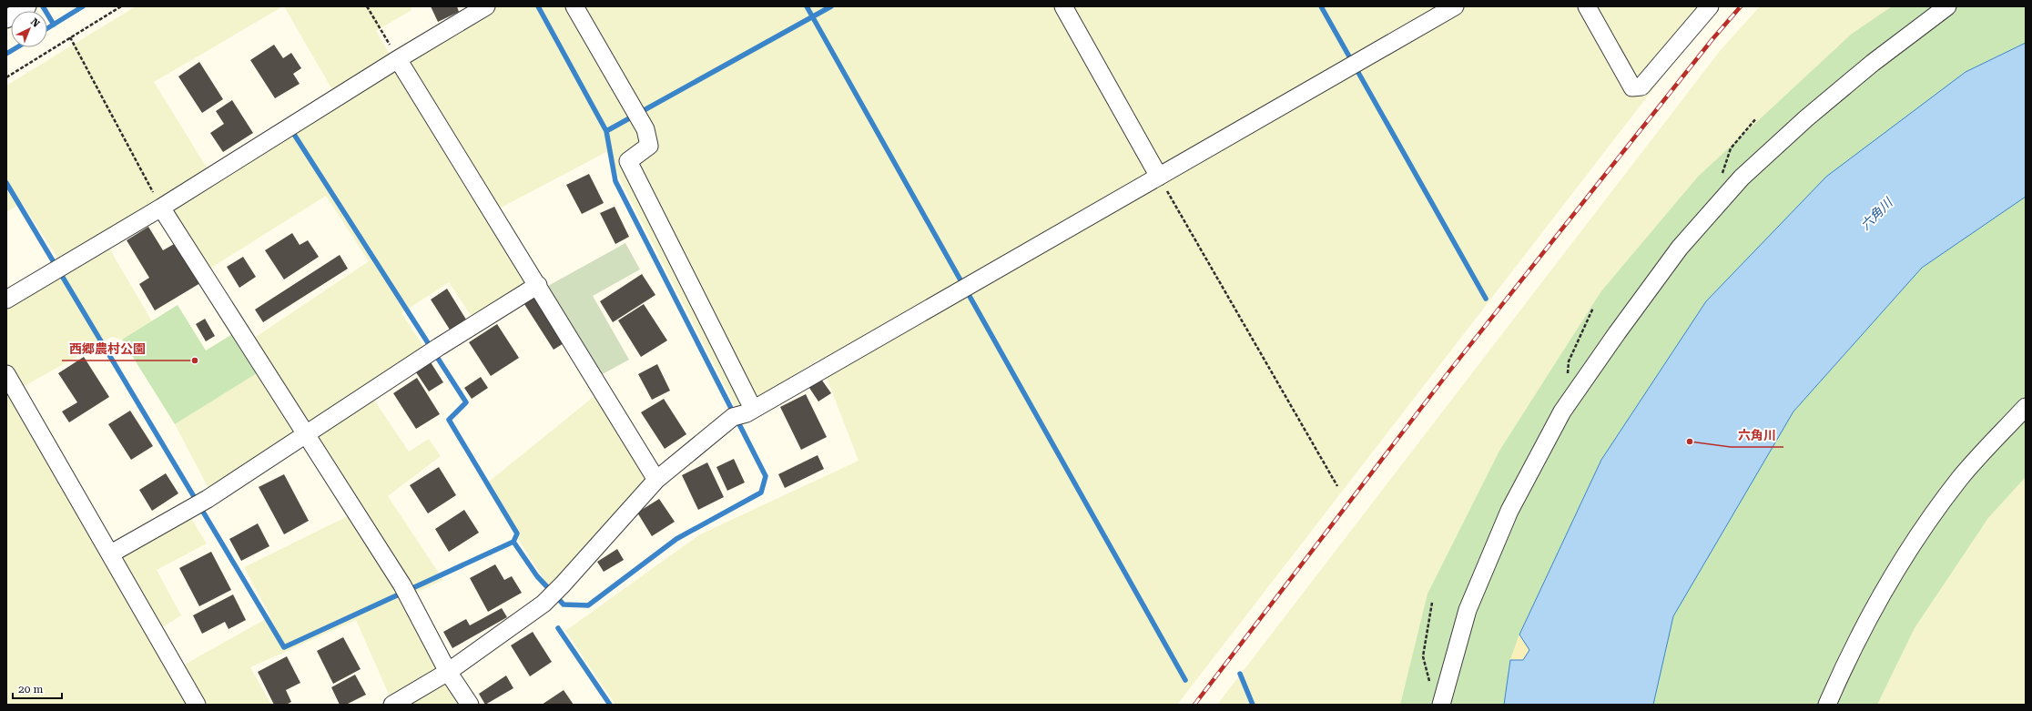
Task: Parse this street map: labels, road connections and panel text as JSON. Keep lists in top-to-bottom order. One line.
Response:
{"water":["六角川"],"places":["西郷農村公園","六角川"],"scale_bar":"20 m","north":"top right"}
